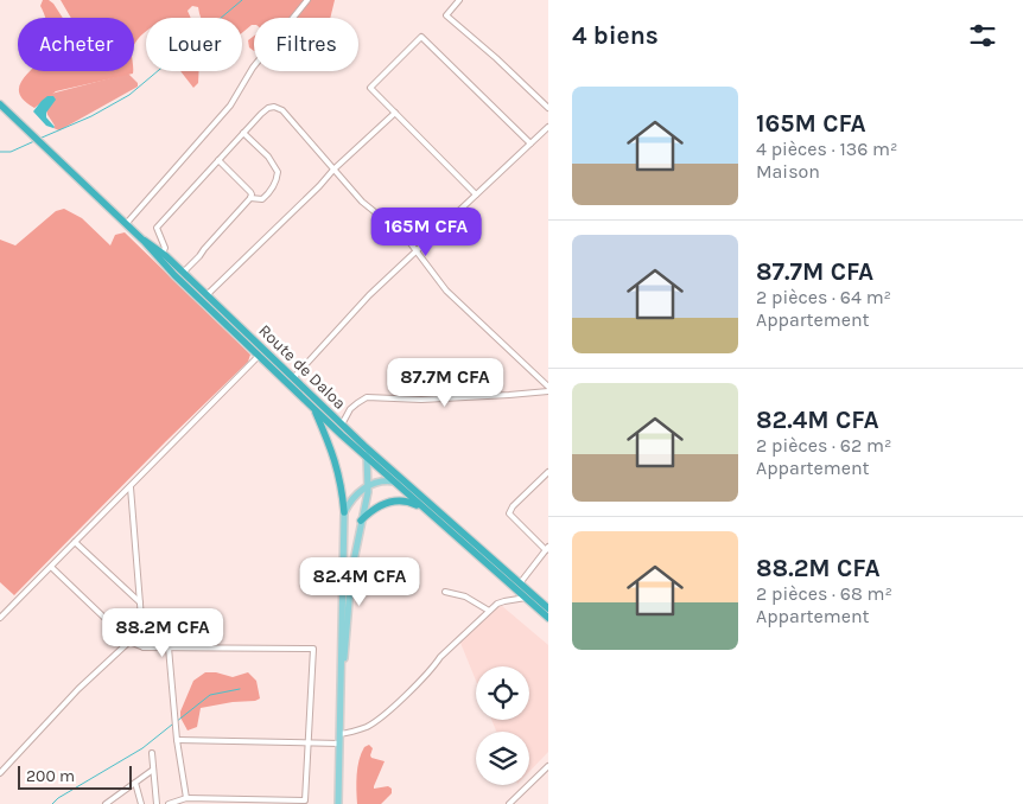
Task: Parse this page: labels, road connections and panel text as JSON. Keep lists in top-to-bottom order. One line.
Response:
{"streets":{"highway":["Route de Daloa"]},"scale_bar":"200 m","page":{"heading":"4 biens","chip":["Acheter","Louer","Filtres"],"list":[{"name":"165M CFA","note":"4 pièces · 136 m² · Maison"},{"name":"87.7M CFA","note":"2 pièces · 64 m² · Appartement"},{"name":"82.4M CFA","note":"2 pièces · 62 m² · Appartement"},{"name":"88.2M CFA","note":"2 pièces · 68 m² · Appartement"}],"price":["165M CFA","87.7M CFA","82.4M CFA","88.2M CFA"],"scale":"200 m"}}
